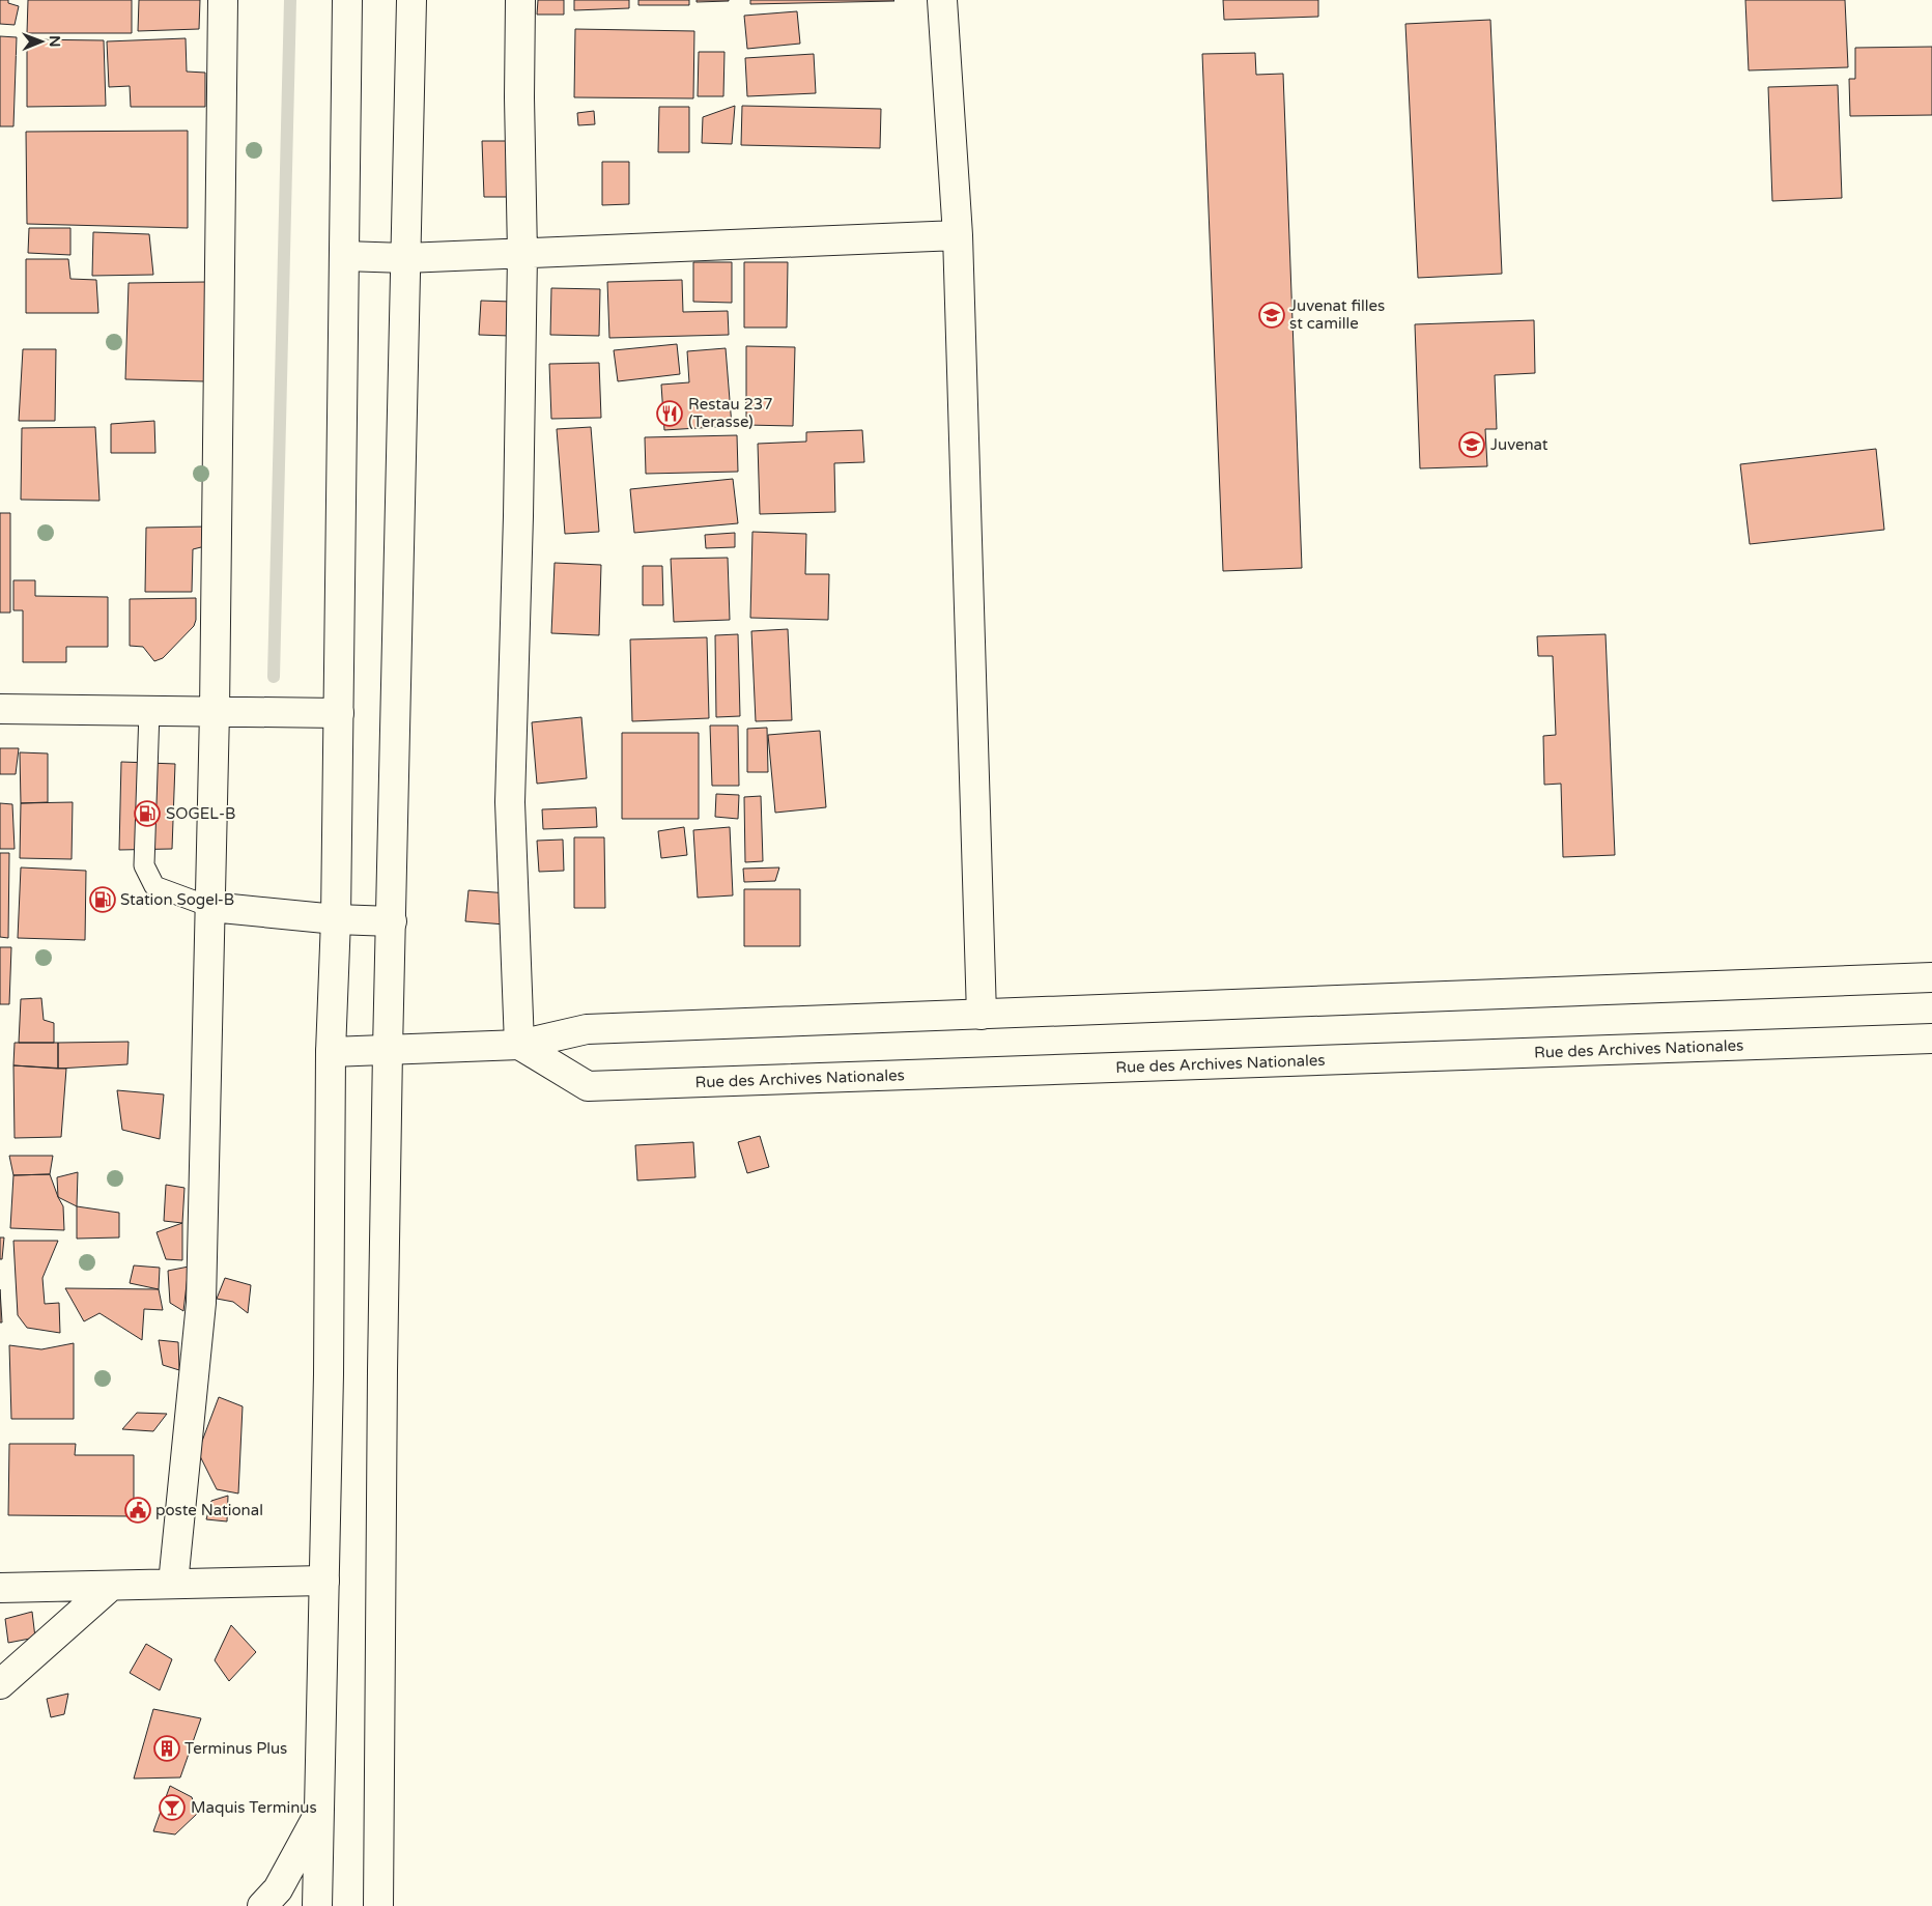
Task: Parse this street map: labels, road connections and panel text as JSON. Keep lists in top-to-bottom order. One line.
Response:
{"streets":{"street":["Rue des Archives Nationales"]},"places":{"school or university":["Juvenat filles st camille","Juvenat"],"restaurant":["Restau 237 (Terasse)"],"fuel station":["SOGEL-B","Station Sogel-B"],"public building":["poste National"],"building":["Terminus Plus"],"bar":["Maquis Terminus"]},"north":"right"}
